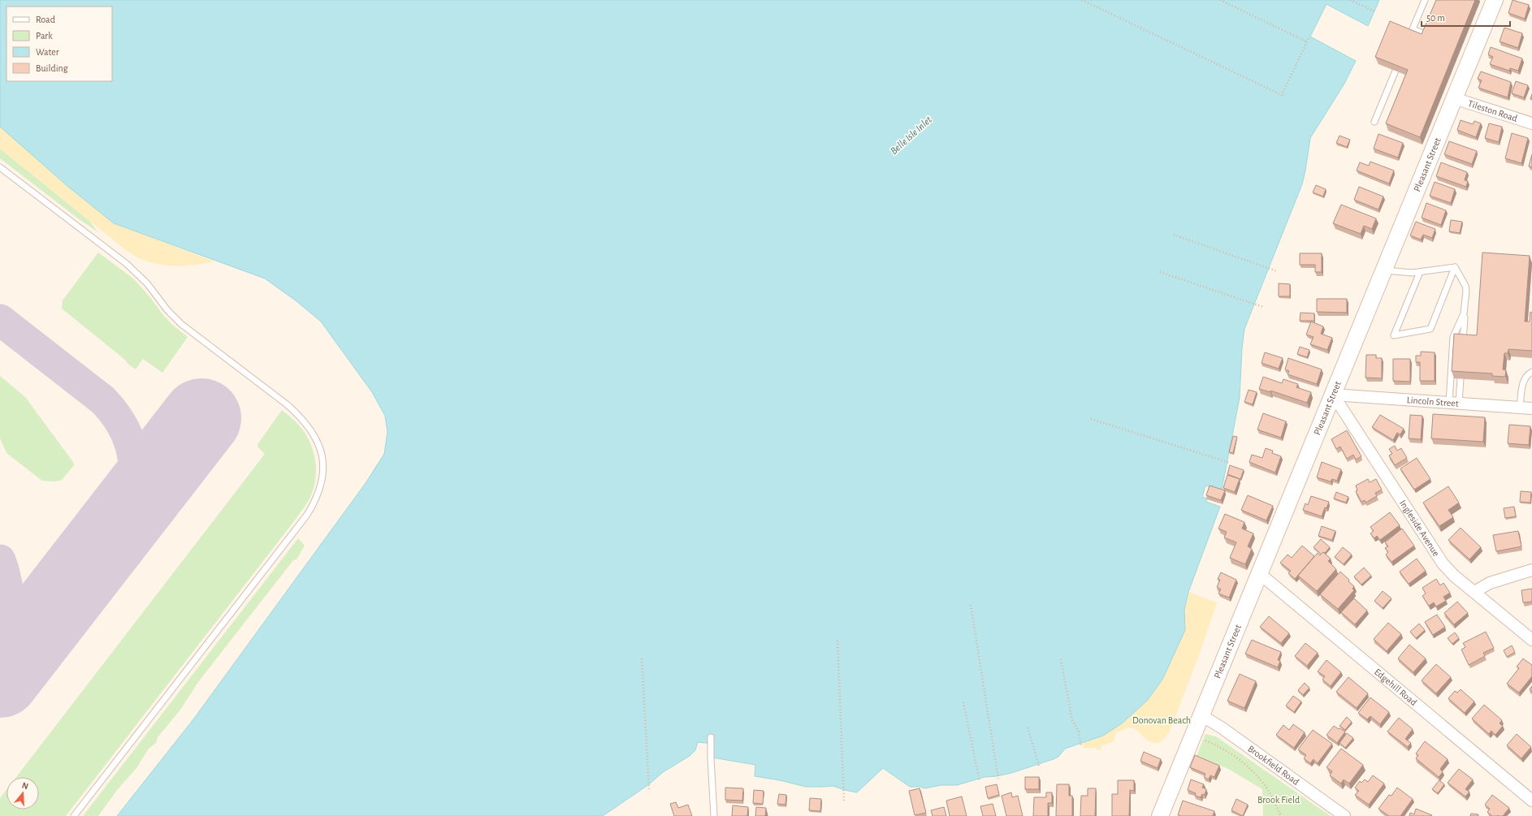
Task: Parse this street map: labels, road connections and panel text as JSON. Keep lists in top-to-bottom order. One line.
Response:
{"streets":{"main road":["Pleasant Street"],"street":["Tileston Road","Lincoln Street","Ingleside Avenue","Edgehill Road","Brookfield Road"]},"crossings":[["Tileston Road","Pleasant Street"],["Pleasant Street","Lincoln Street"],["Pleasant Street","Ingleside Avenue"],["Pleasant Street","Edgehill Road"],["Pleasant Street","Brookfield Road"],["Lincoln Street","Ingleside Avenue"]],"water":["Belle Isle Inlet"],"parks":["Donovan Beach","Brook Field"],"legend":["Road","Park","Water","Building"],"scale_bar":"50 m","north":"top"}
